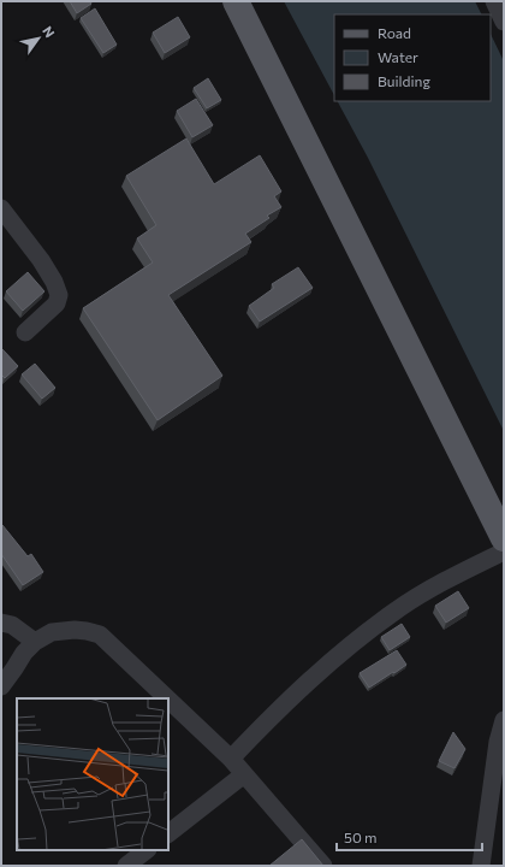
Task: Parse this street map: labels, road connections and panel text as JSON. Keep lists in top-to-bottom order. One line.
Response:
{"legend":["Road","Water","Building"],"scale_bar":"50 m","north":"top right"}
